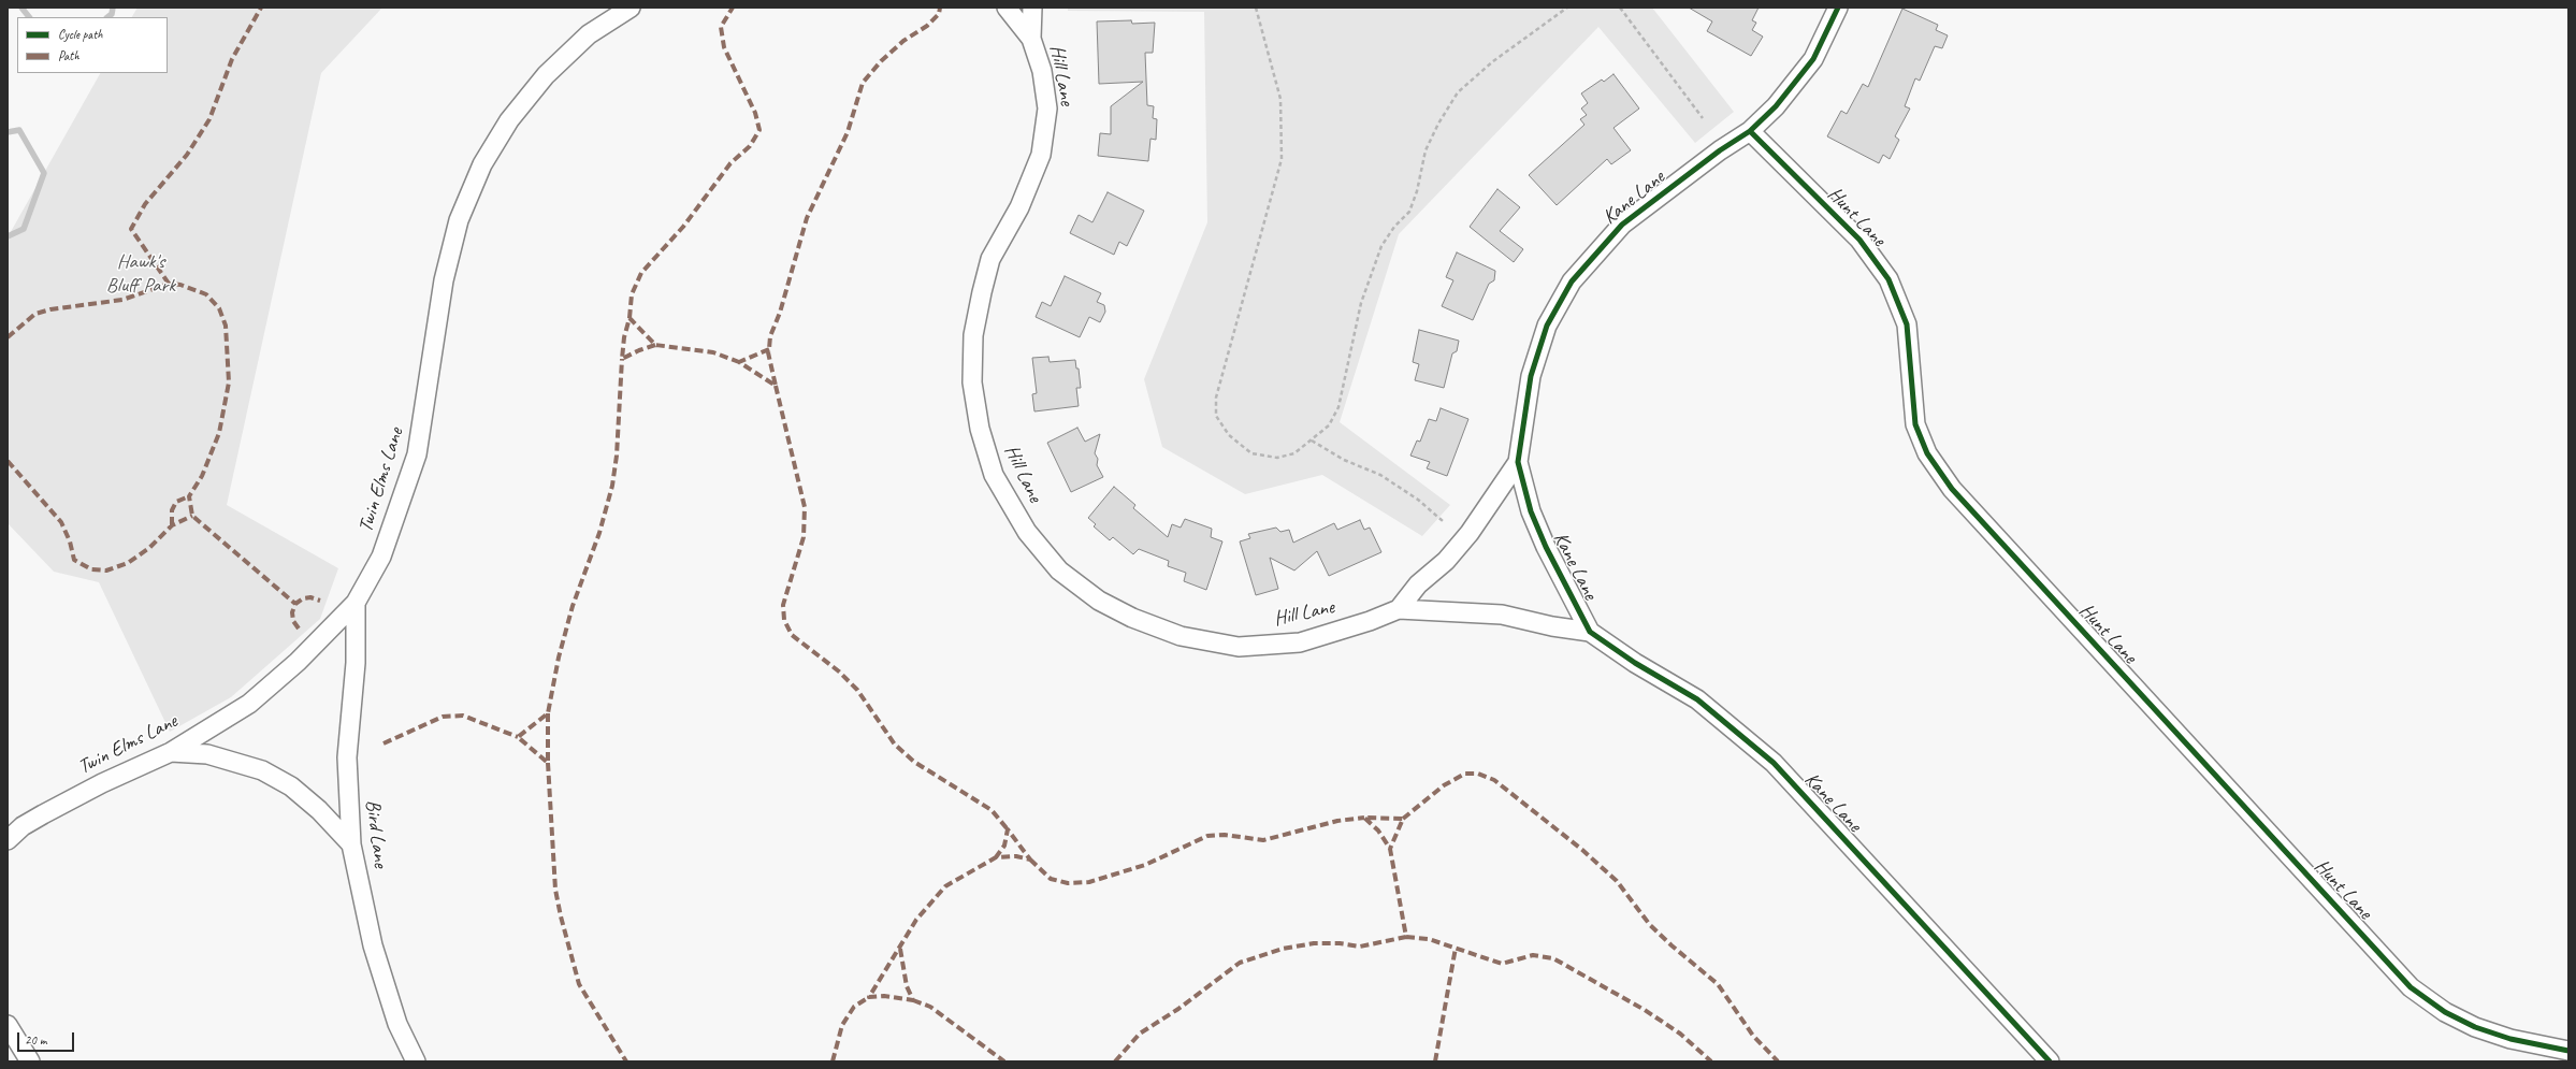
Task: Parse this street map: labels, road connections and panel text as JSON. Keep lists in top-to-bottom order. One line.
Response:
{"streets":{"street":["Hill Lane","Kane Lane","Hunt Lane","Twin Elms Lane","Bird Lane"]},"crossings":[["Kane Lane","Hunt Lane"],["Twin Elms Lane","Bird Lane"]],"parks":["Hawk's Bluff Park"],"legend":["Cycle path","Path"],"scale_bar":"20 m"}
